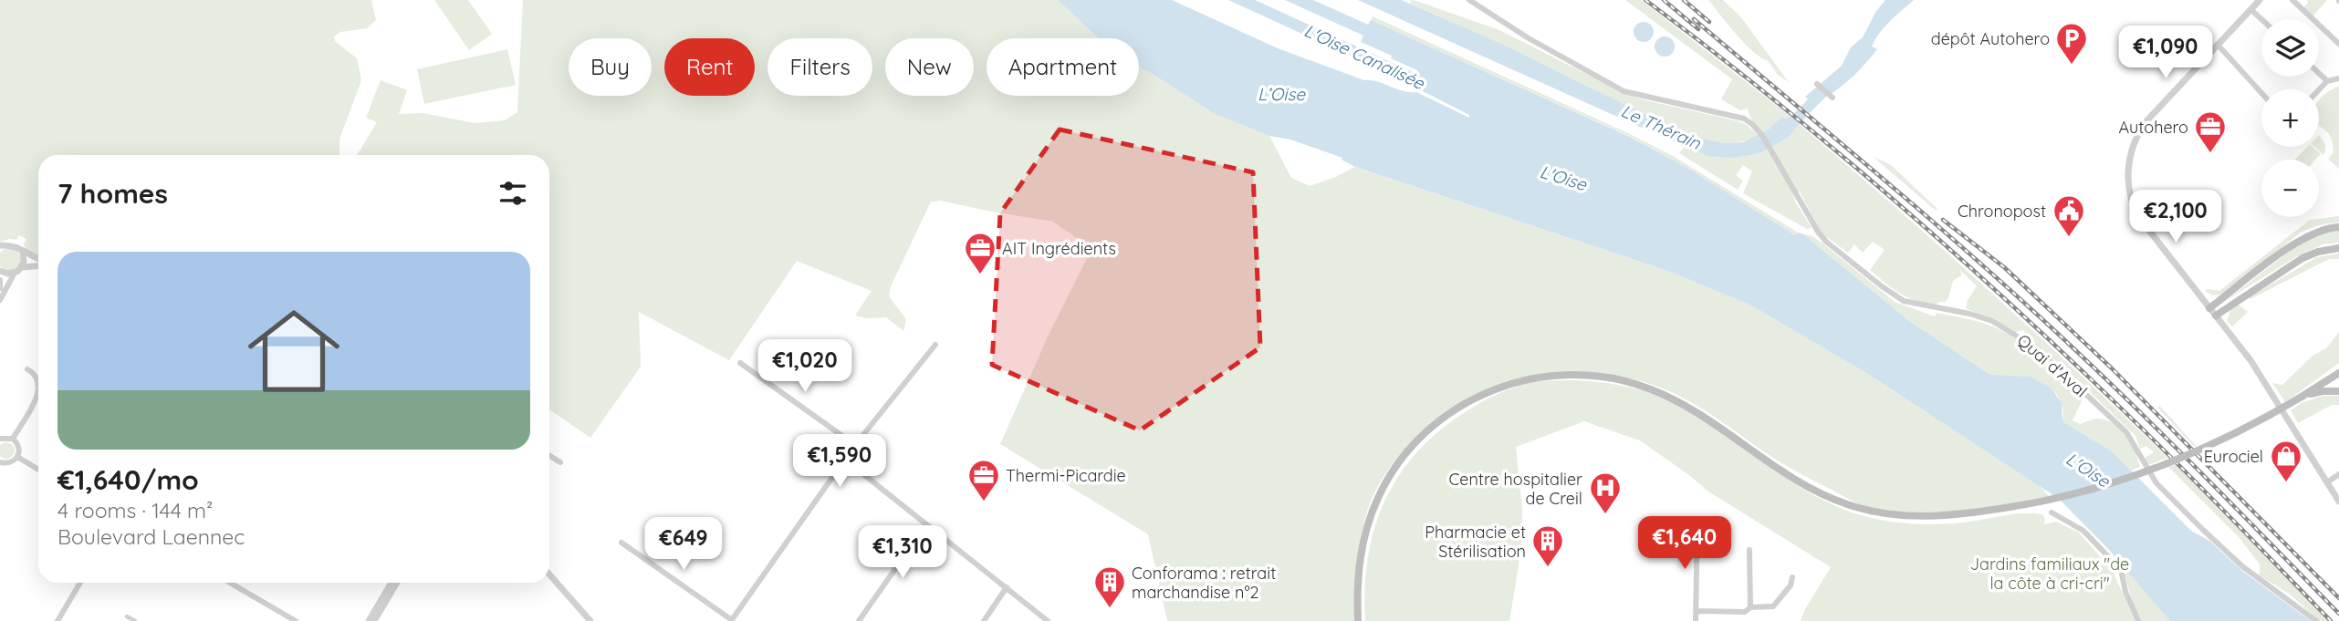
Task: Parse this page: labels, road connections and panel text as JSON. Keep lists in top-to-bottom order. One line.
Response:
{"streets":{"street":["Quai d'Aval"]},"water":["L'Oise Canalisée","L’Oise","Le Thérain","L'Oise"],"parks":["Jardins familiaux \"de la côte à cri-cri\""],"places":{"parking":["dépôt Autohero"],"office":["Autohero","AIT Ingrédients","Thermi-Picardie"],"public building":["Chronopost"],"shop":["Eurociel"],"hospital":["Centre hospitalier de Creil"],"building":["Pharmacie et Stérilisation","Conforama : retrait marchandise n°2"]},"page":{"map_buttons":["+","−"],"price":["€1,090","€2,100","€1,020","€1,590","€1,640","€649","€1,310"],"chip":["Buy","Rent","Filters","New","Apartment"],"heading":"7 homes","list":[{"name":"€1,640/mo","note":"4 rooms · 144 m² · Boulevard Laennec"}]}}
